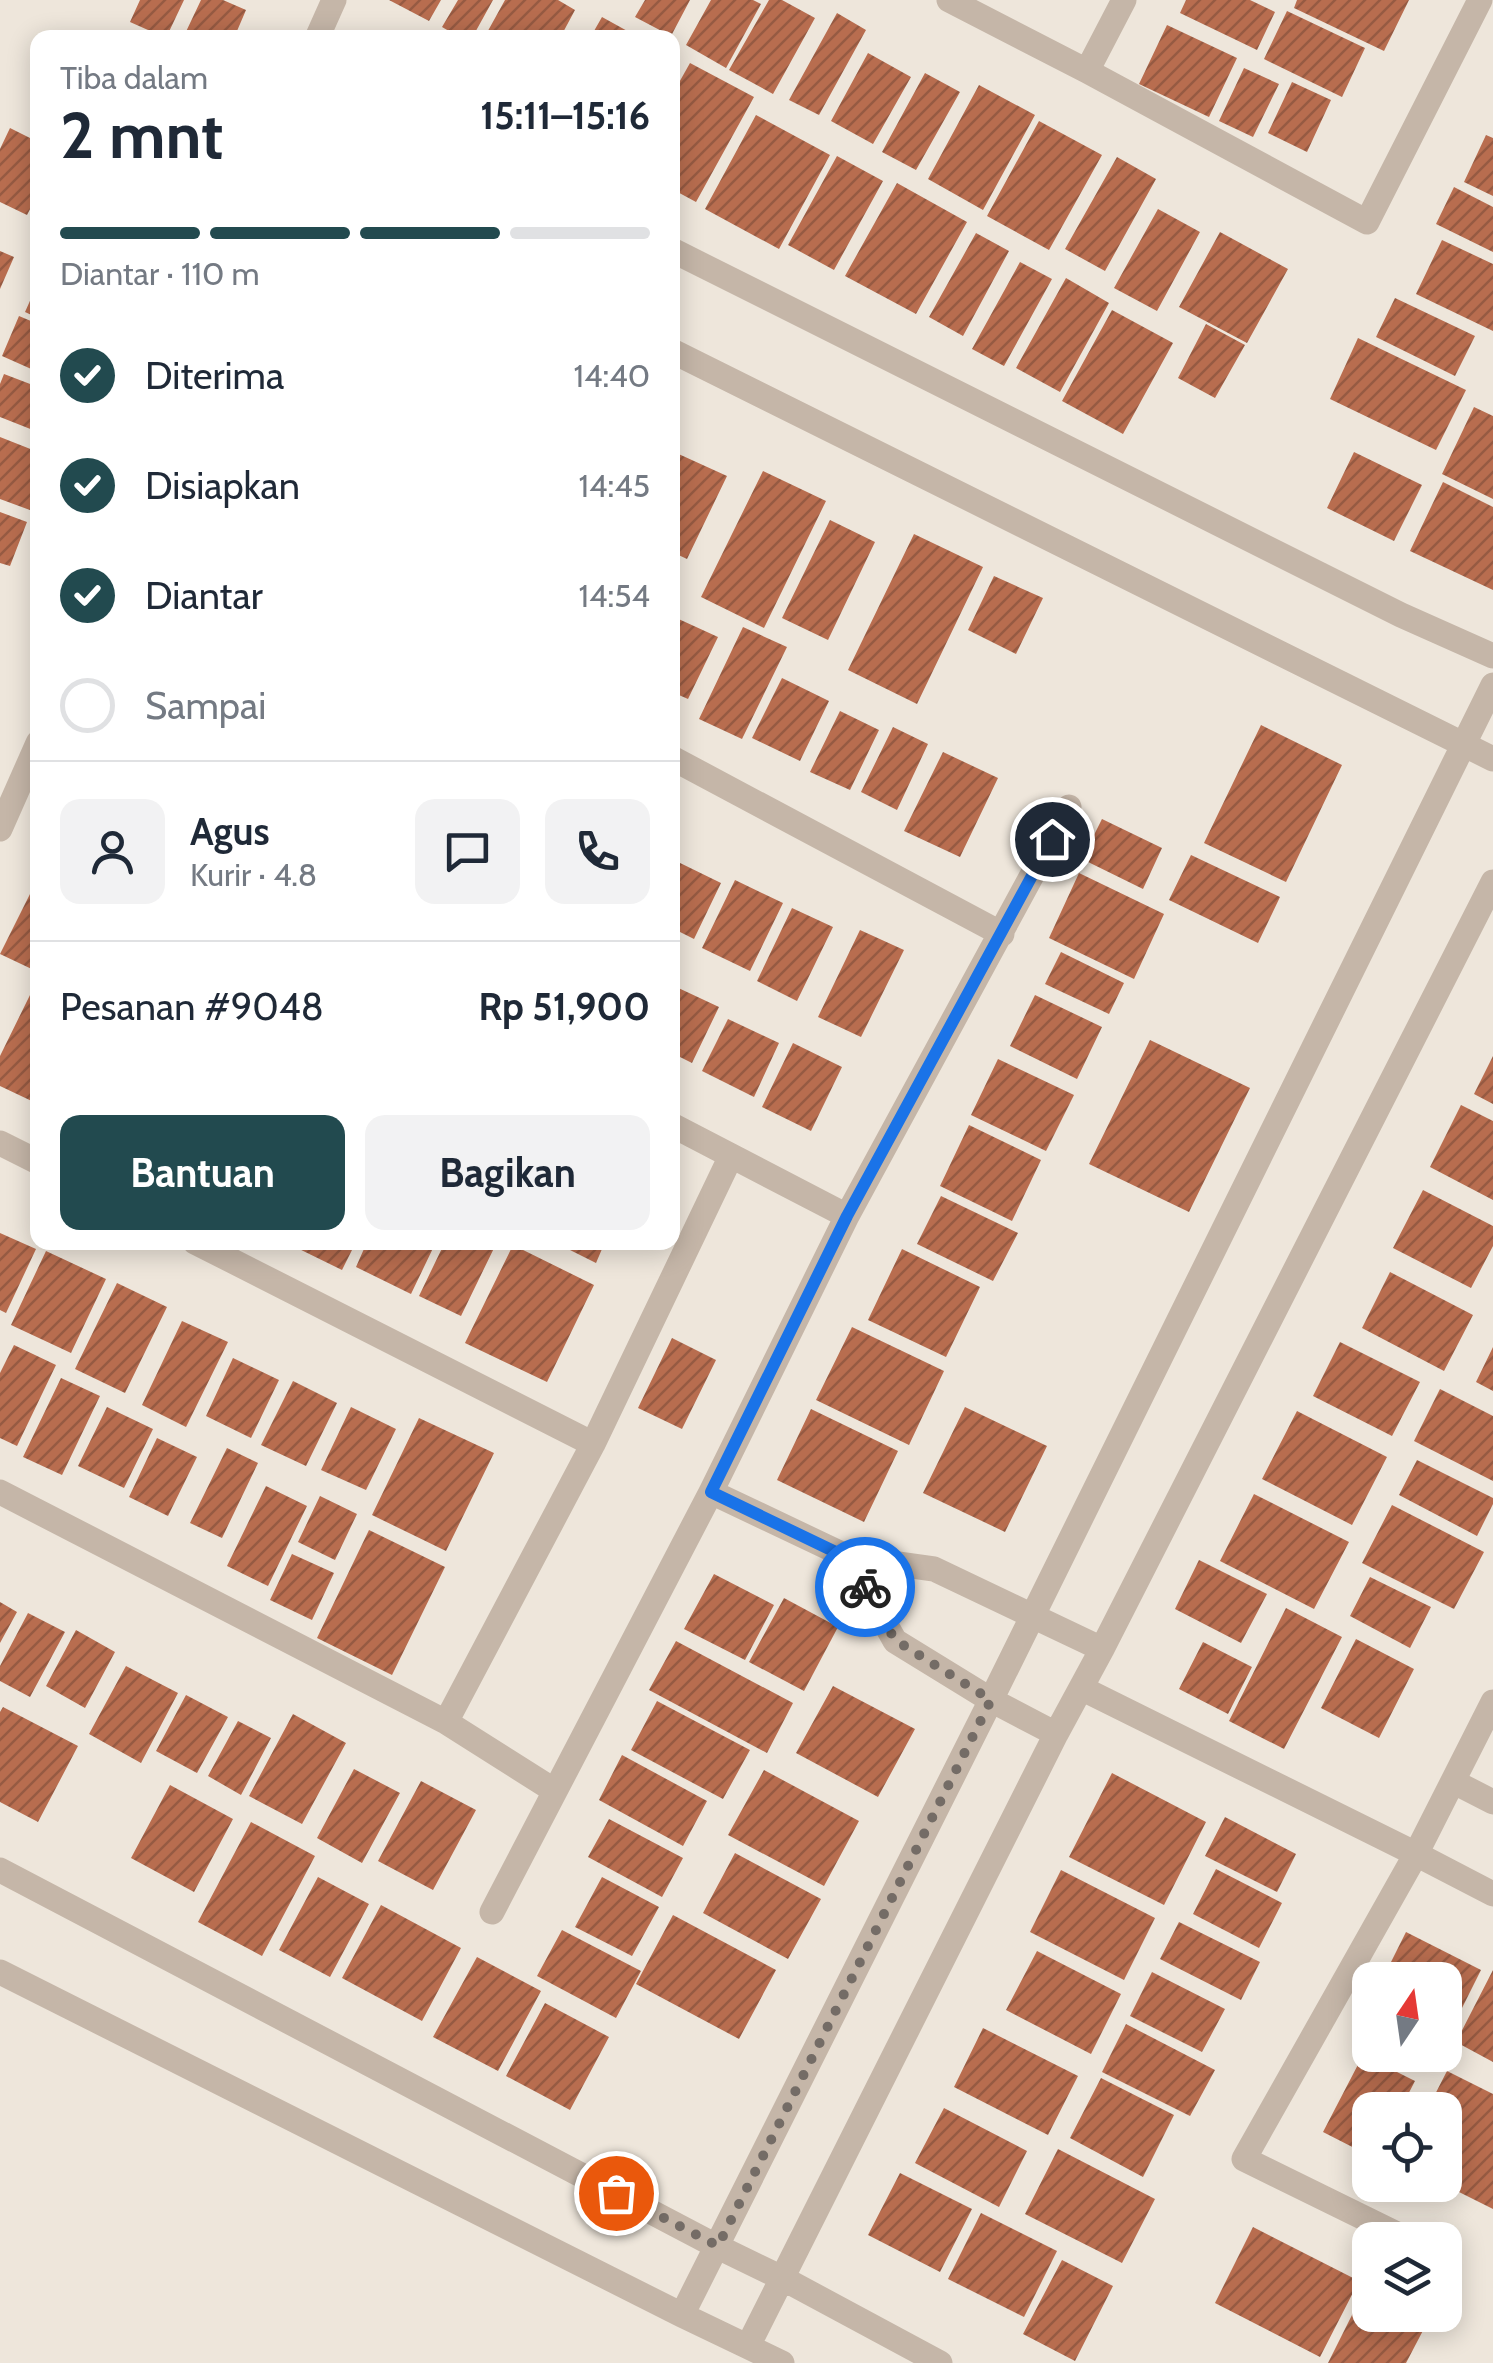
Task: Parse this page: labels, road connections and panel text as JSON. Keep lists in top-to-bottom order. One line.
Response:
{"north":"top","page":{"heading":["2 mnt","Tiba dalam","15:11–15:16"],"panel":["Agus","Kurir · 4.8","Pesanan #9048","Rp 51,900"],"bar":"Diantar · 110 m","list":[["Diterima","14:40"],["Disiapkan","14:45"],["Diantar","14:54"],"Sampai"],"buttons":["Bantuan","Bagikan"]}}
